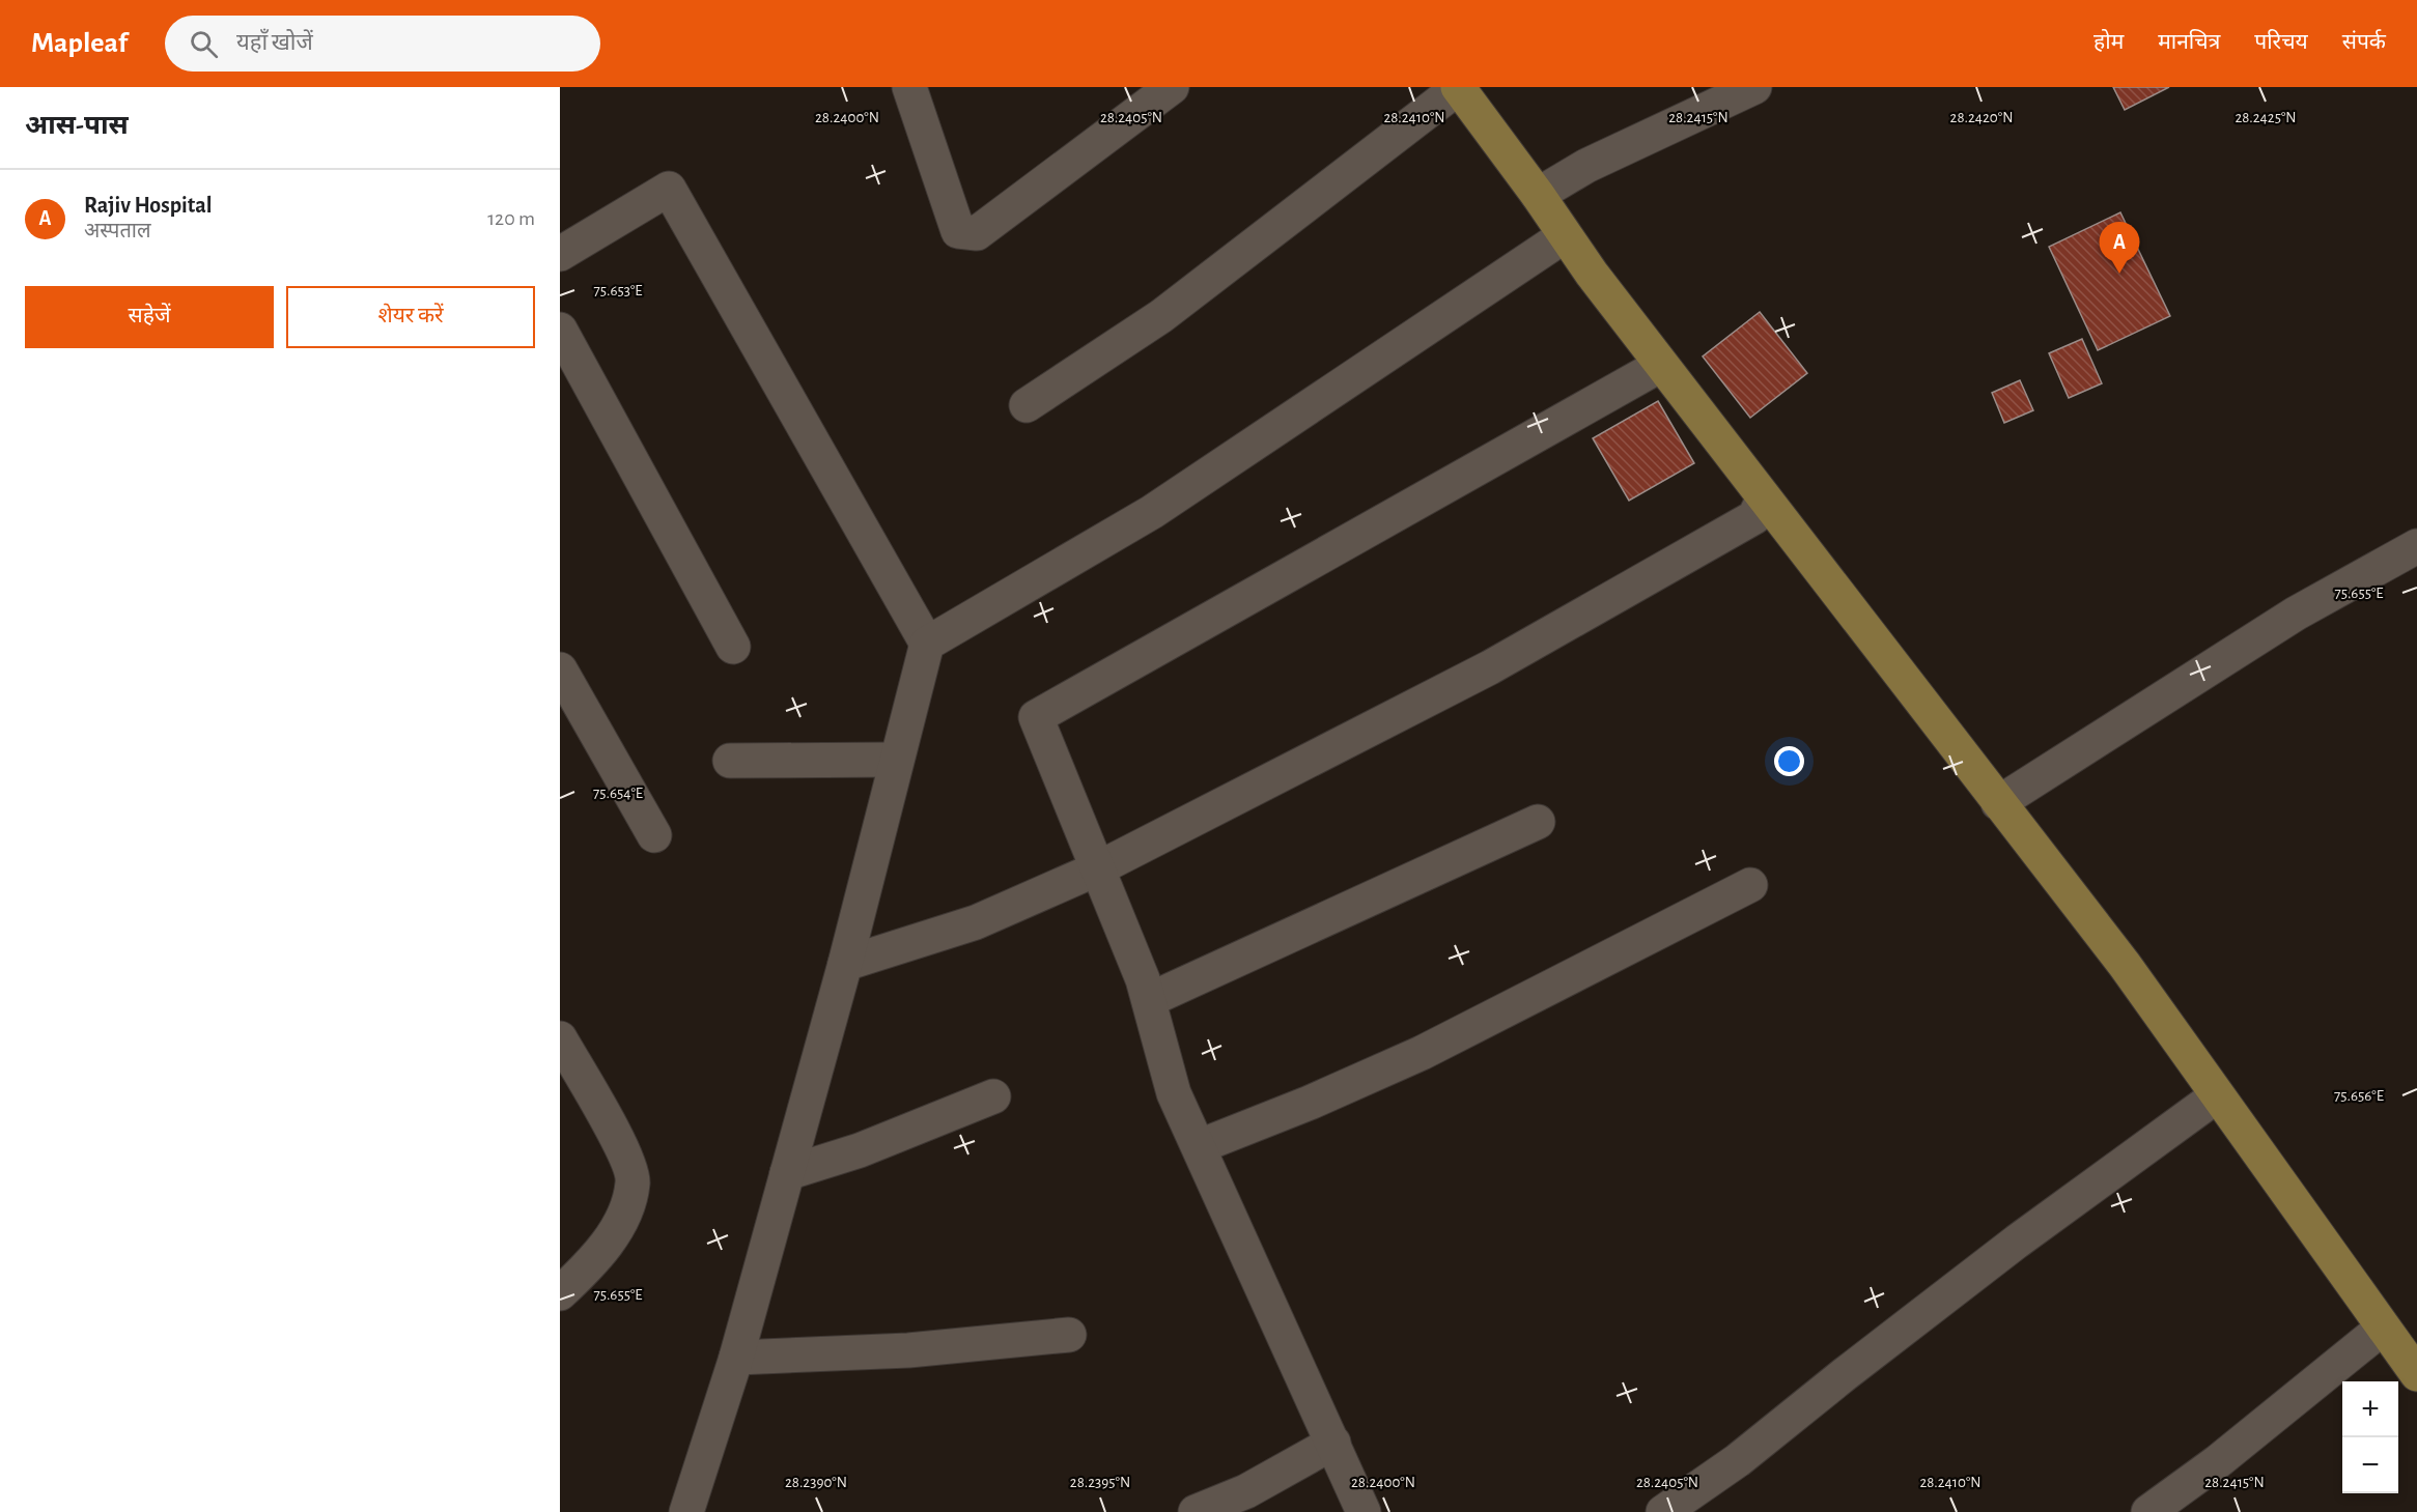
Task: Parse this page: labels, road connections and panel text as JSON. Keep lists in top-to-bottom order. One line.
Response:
{"page":{"header":"Mapleaf","search":"यहाँ खोजें","nav":["होम","मानचित्र","परिचय","संपर्क"],"heading":"आस-पास","list":[{"mark":"A","name":"Rajiv Hospital","note":"अस्पताल","value":"120 m"}],"pins":"A","buttons":["सहेजें","शेयर करें"],"map_buttons":["+","−"]},"coordinates":["28.2420°N","28.2400°N","28.2405°N","28.2410°N","28.2415°N","28.2425°N","75.653°E","75.655°E","75.654°E","75.656°E","28.2390°N","28.2395°N"]}
